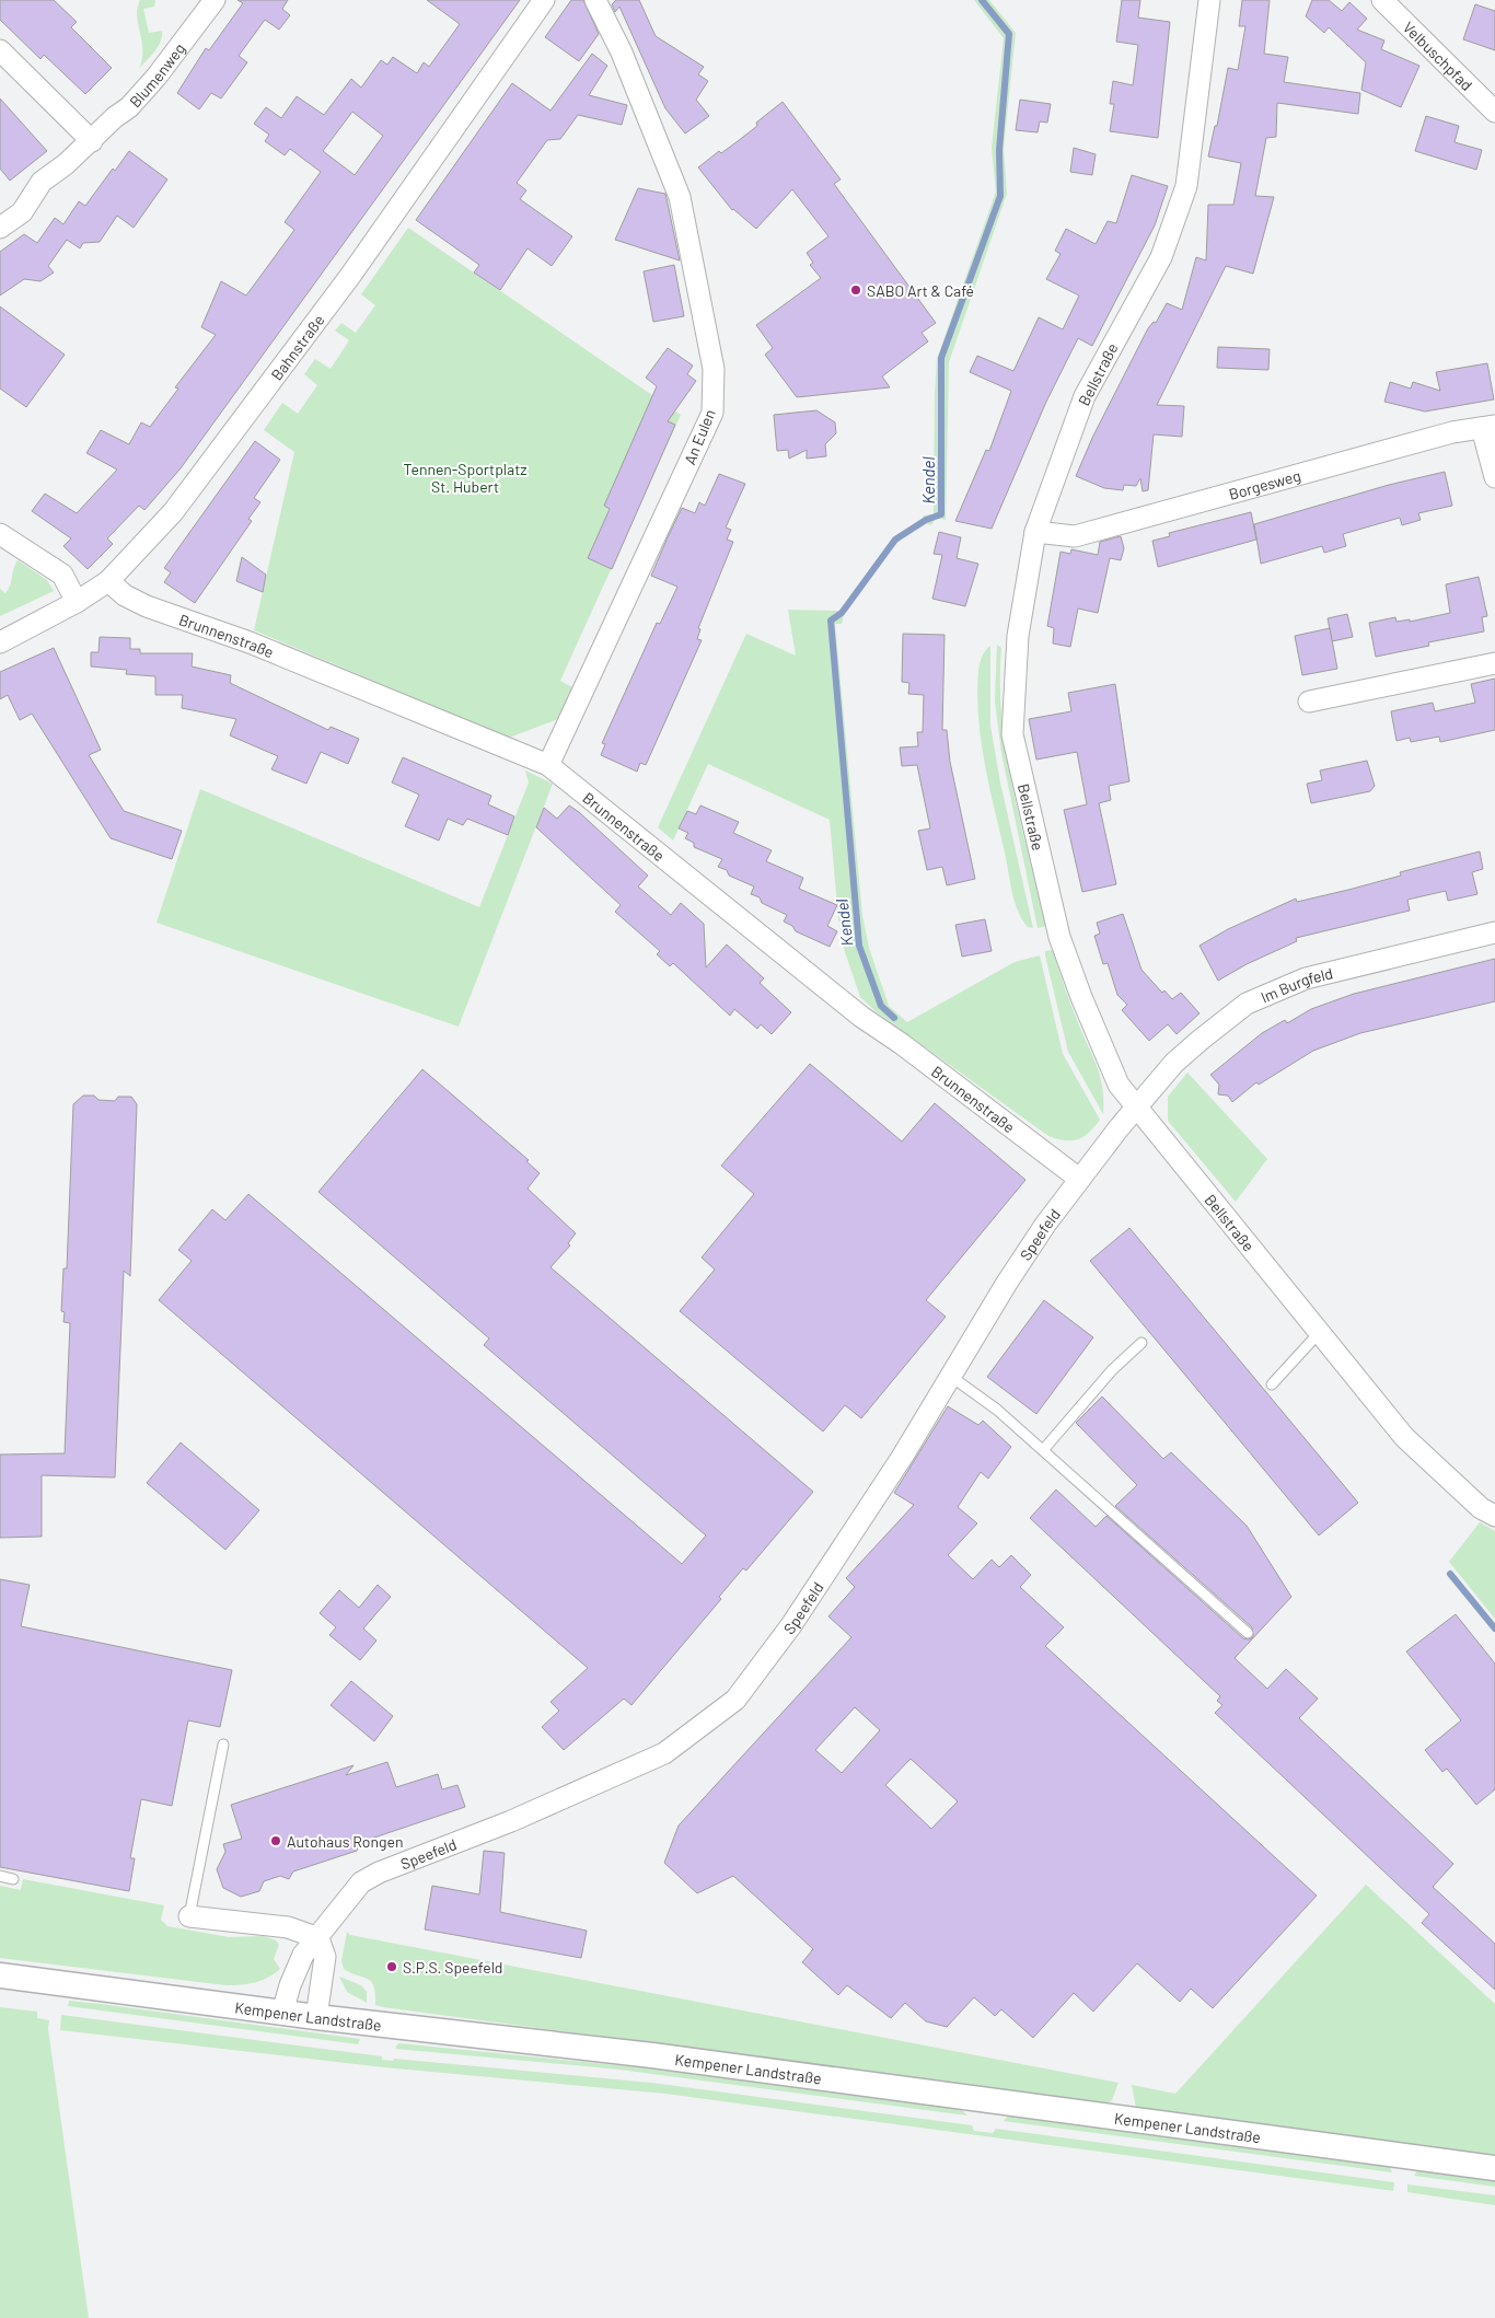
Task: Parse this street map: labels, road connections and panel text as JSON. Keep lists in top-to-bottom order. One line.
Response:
{"streets":{"street":["Velbuschpfad","Blumenweg","Bahnstraße","Bellstraße","An Eulen","Borgesweg","Brunnenstraße","Im Burgfeld","Speefeld","Kempener Landstraße"]},"crossings":[["Bahnstraße","Brunnenstraße"],["Bellstraße","Borgesweg"],["Bellstraße","Im Burgfeld"],["Bellstraße","Speefeld"],["An Eulen","Brunnenstraße"],["Brunnenstraße","Speefeld"],["Im Burgfeld","Speefeld"],["Speefeld","Kempener Landstraße"]],"water":["Kendel"],"parks":["Tennen-Sportplatz St. Hubert"],"places":["SABO Art & Café","Autohaus Rongen","S.P.S. Speefeld"]}
